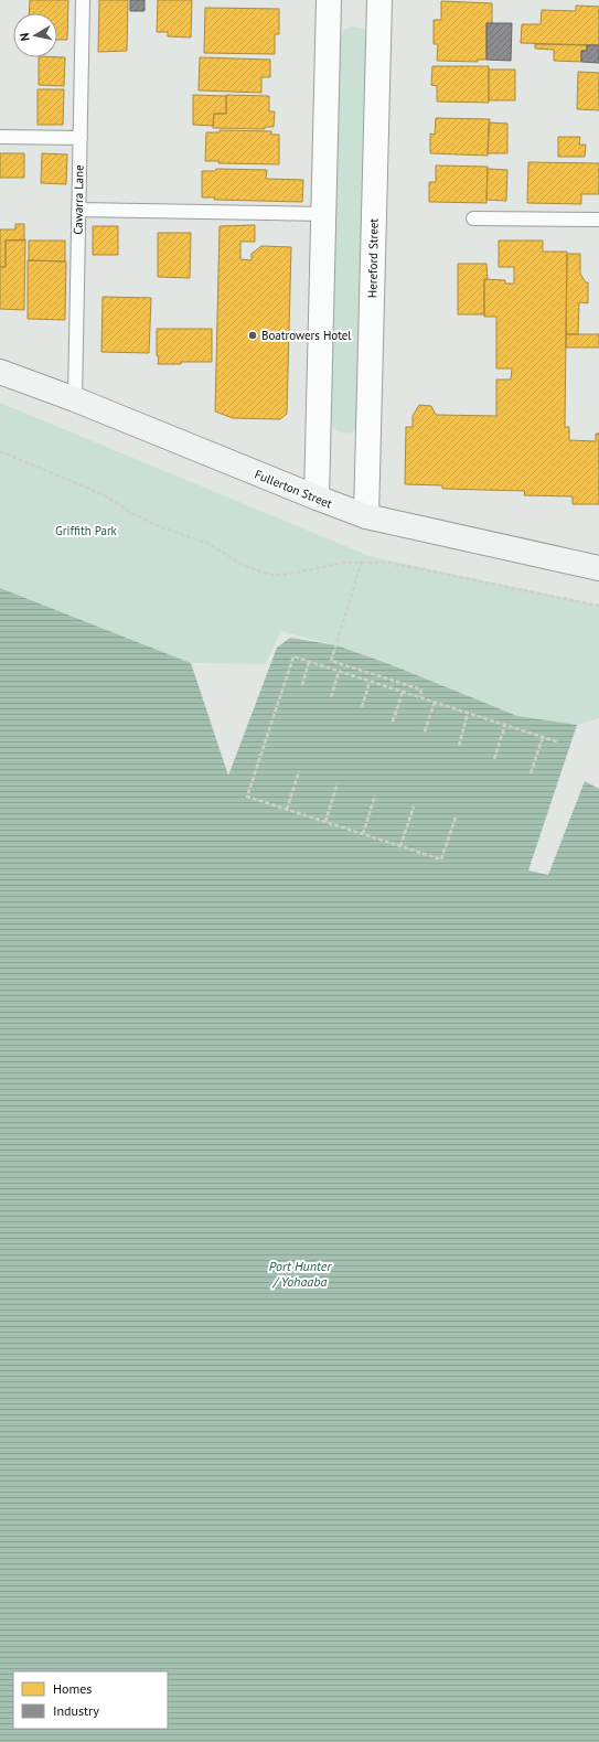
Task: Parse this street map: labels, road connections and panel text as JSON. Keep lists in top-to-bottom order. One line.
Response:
{"streets":{"main road":["Fullerton Street"],"street":["Hereford Street"],"lane":["Cawarra Lane"]},"crossings":[["Cawarra Lane","Fullerton Street"],["Hereford Street","Fullerton Street"]],"water":["Port Hunter / Yohaaba"],"parks":["Griffith Park"],"places":["Boatrowers Hotel"],"legend":["Homes","Industry"],"north":"left"}
